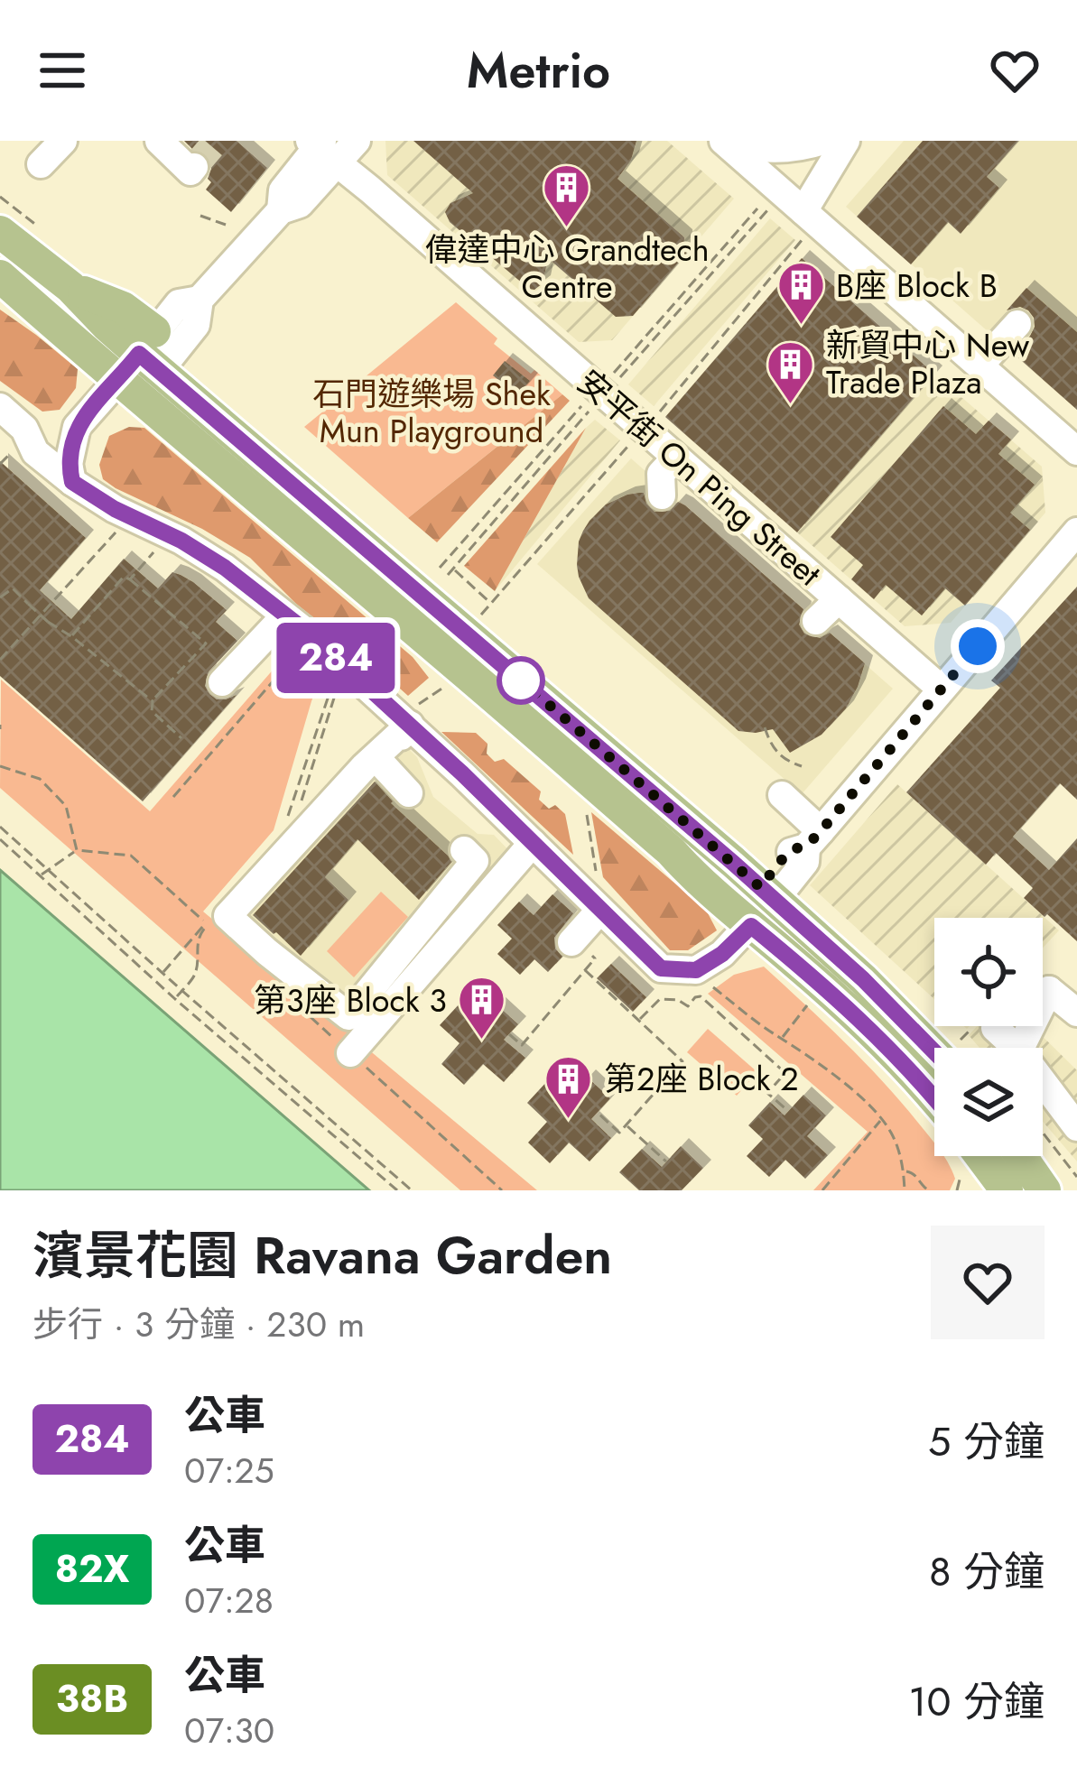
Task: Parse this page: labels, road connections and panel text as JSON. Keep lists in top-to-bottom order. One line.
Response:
{"streets":{"street":["安平街 On Ping Street"]},"parks":["石門遊樂場 Shek Mun Playground"],"places":{"building":["偉達中心 Grandtech Centre","B座 Block B","新貿中心 New Trade Plaza","第3座 Block 3","第2座 Block 2"]},"lines":["bus line 284"],"page":{"header":"Metrio","on_map":"284","heading":["濱景花園 Ravana Garden","步行 · 3 分鐘 · 230 m"],"list":[{"mark":"284","name":"公車","note":"07:25","value":"5 分鐘"},{"mark":"82X","name":"公車","note":"07:28","value":"8 分鐘"},{"mark":"38B","name":"公車","note":"07:30","value":"10 分鐘"}]}}
